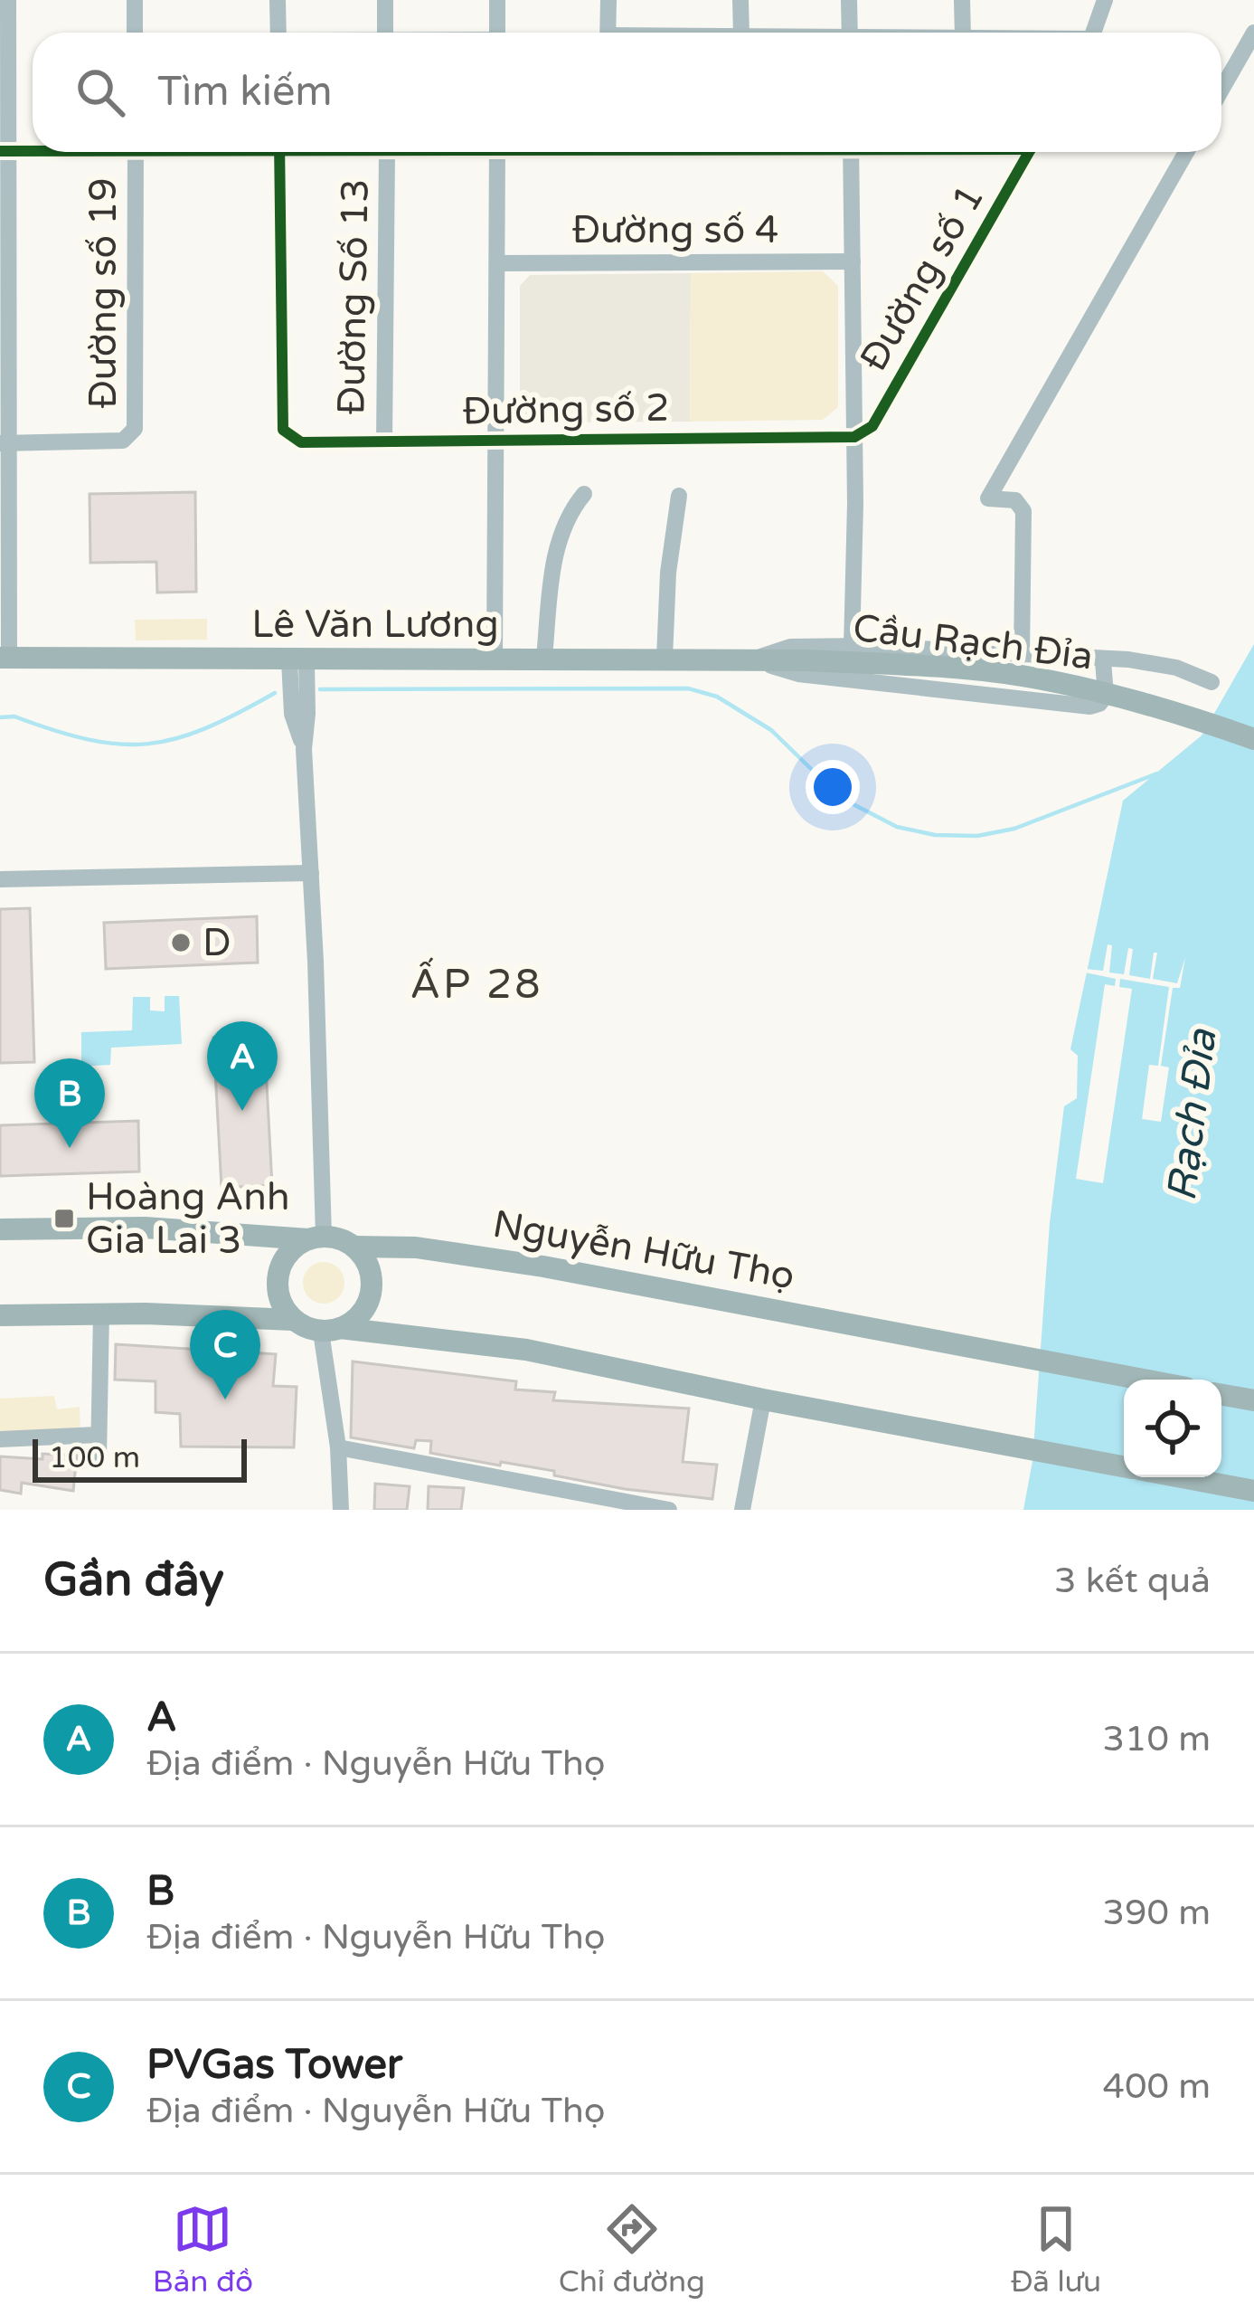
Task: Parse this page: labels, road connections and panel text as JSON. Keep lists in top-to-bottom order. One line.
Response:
{"streets":{"main road":["Lê Văn Lương","Cầu Rạch Đỉa","Nguyễn Hữu Thọ"],"street":["Đường số 4","Đường số 1","Đường số 19","Đường Số 13","Đường số 2"]},"crossings":[["Đường số 1","Đường số 2"],["Đường Số 13","Đường số 2"],["Lê Văn Lương","Cầu Rạch Đỉa"]],"districts":["ẤP 28"],"water":["Rạch Đỉa"],"places":{"other":["D"],"transit":["Hoàng Anh Gia Lai 3"]},"scale_bar":"100 m","page":{"search":"Tìm kiếm","pins":["A","B","C"],"scale":"100 m","heading":["Gần đây","3 kết quả"],"list":[{"mark":"A","name":"A","note":"Địa điểm · Nguyễn Hữu Thọ","value":"310 m"},{"mark":"B","name":"B","note":"Địa điểm · Nguyễn Hữu Thọ","value":"390 m"},{"mark":"C","name":"PVGas Tower","note":"Địa điểm · Nguyễn Hữu Thọ","value":"400 m"}],"nav":["Bản đồ","Chỉ đường","Đã lưu"]}}
